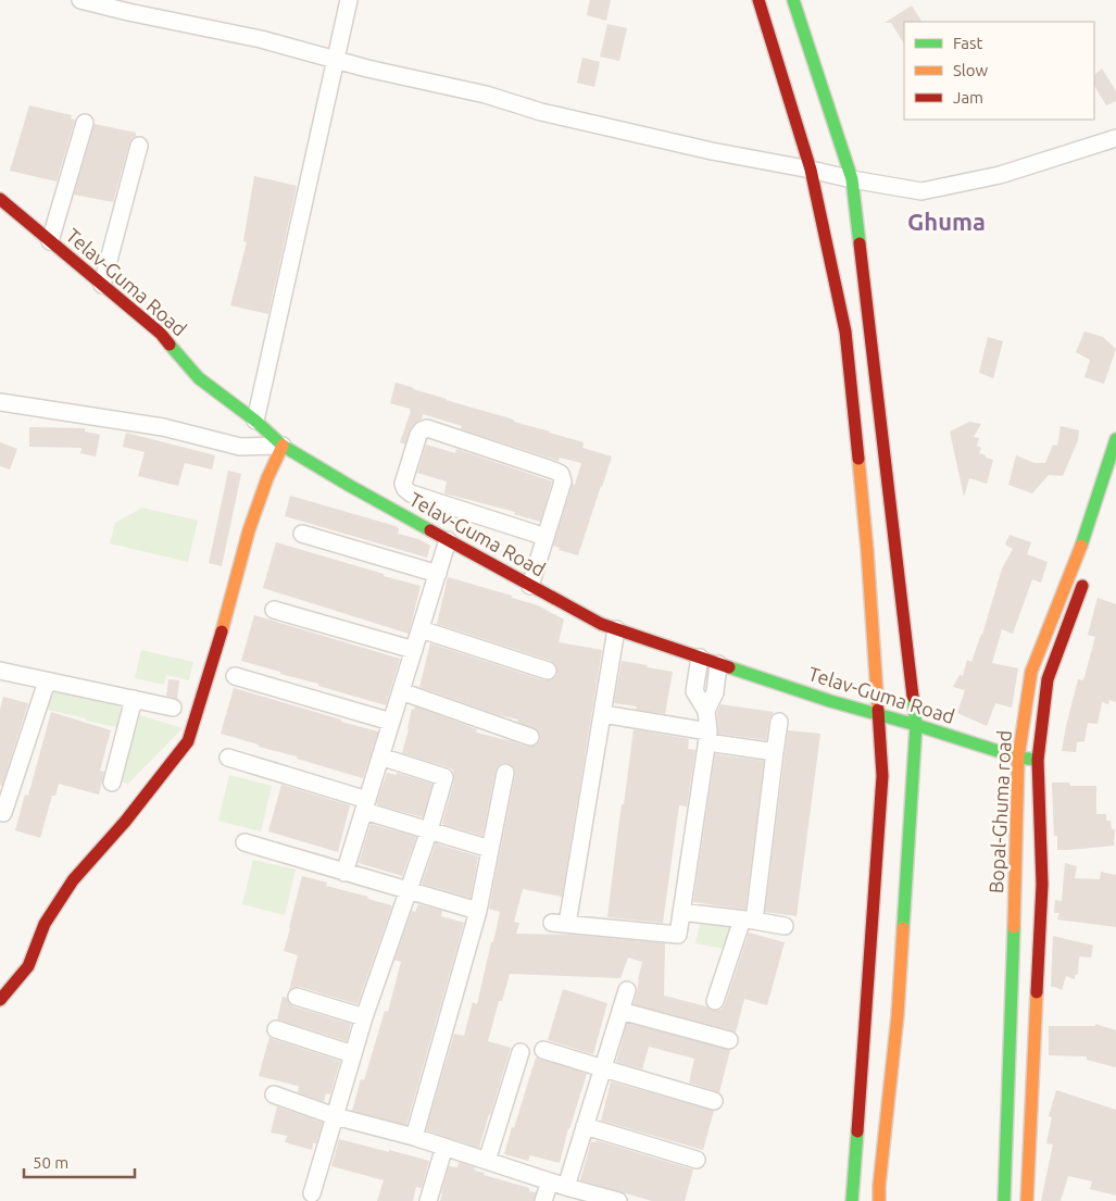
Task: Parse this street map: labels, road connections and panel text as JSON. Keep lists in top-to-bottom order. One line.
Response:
{"streets":{"street":["Telav-Guma Road","Bopal-Ghuma road"]},"crossings":[["Telav-Guma Road","Bopal-Ghuma road"]],"districts":["Ghuma"],"legend":["Fast","Slow","Jam"],"scale_bar":"50 m"}
